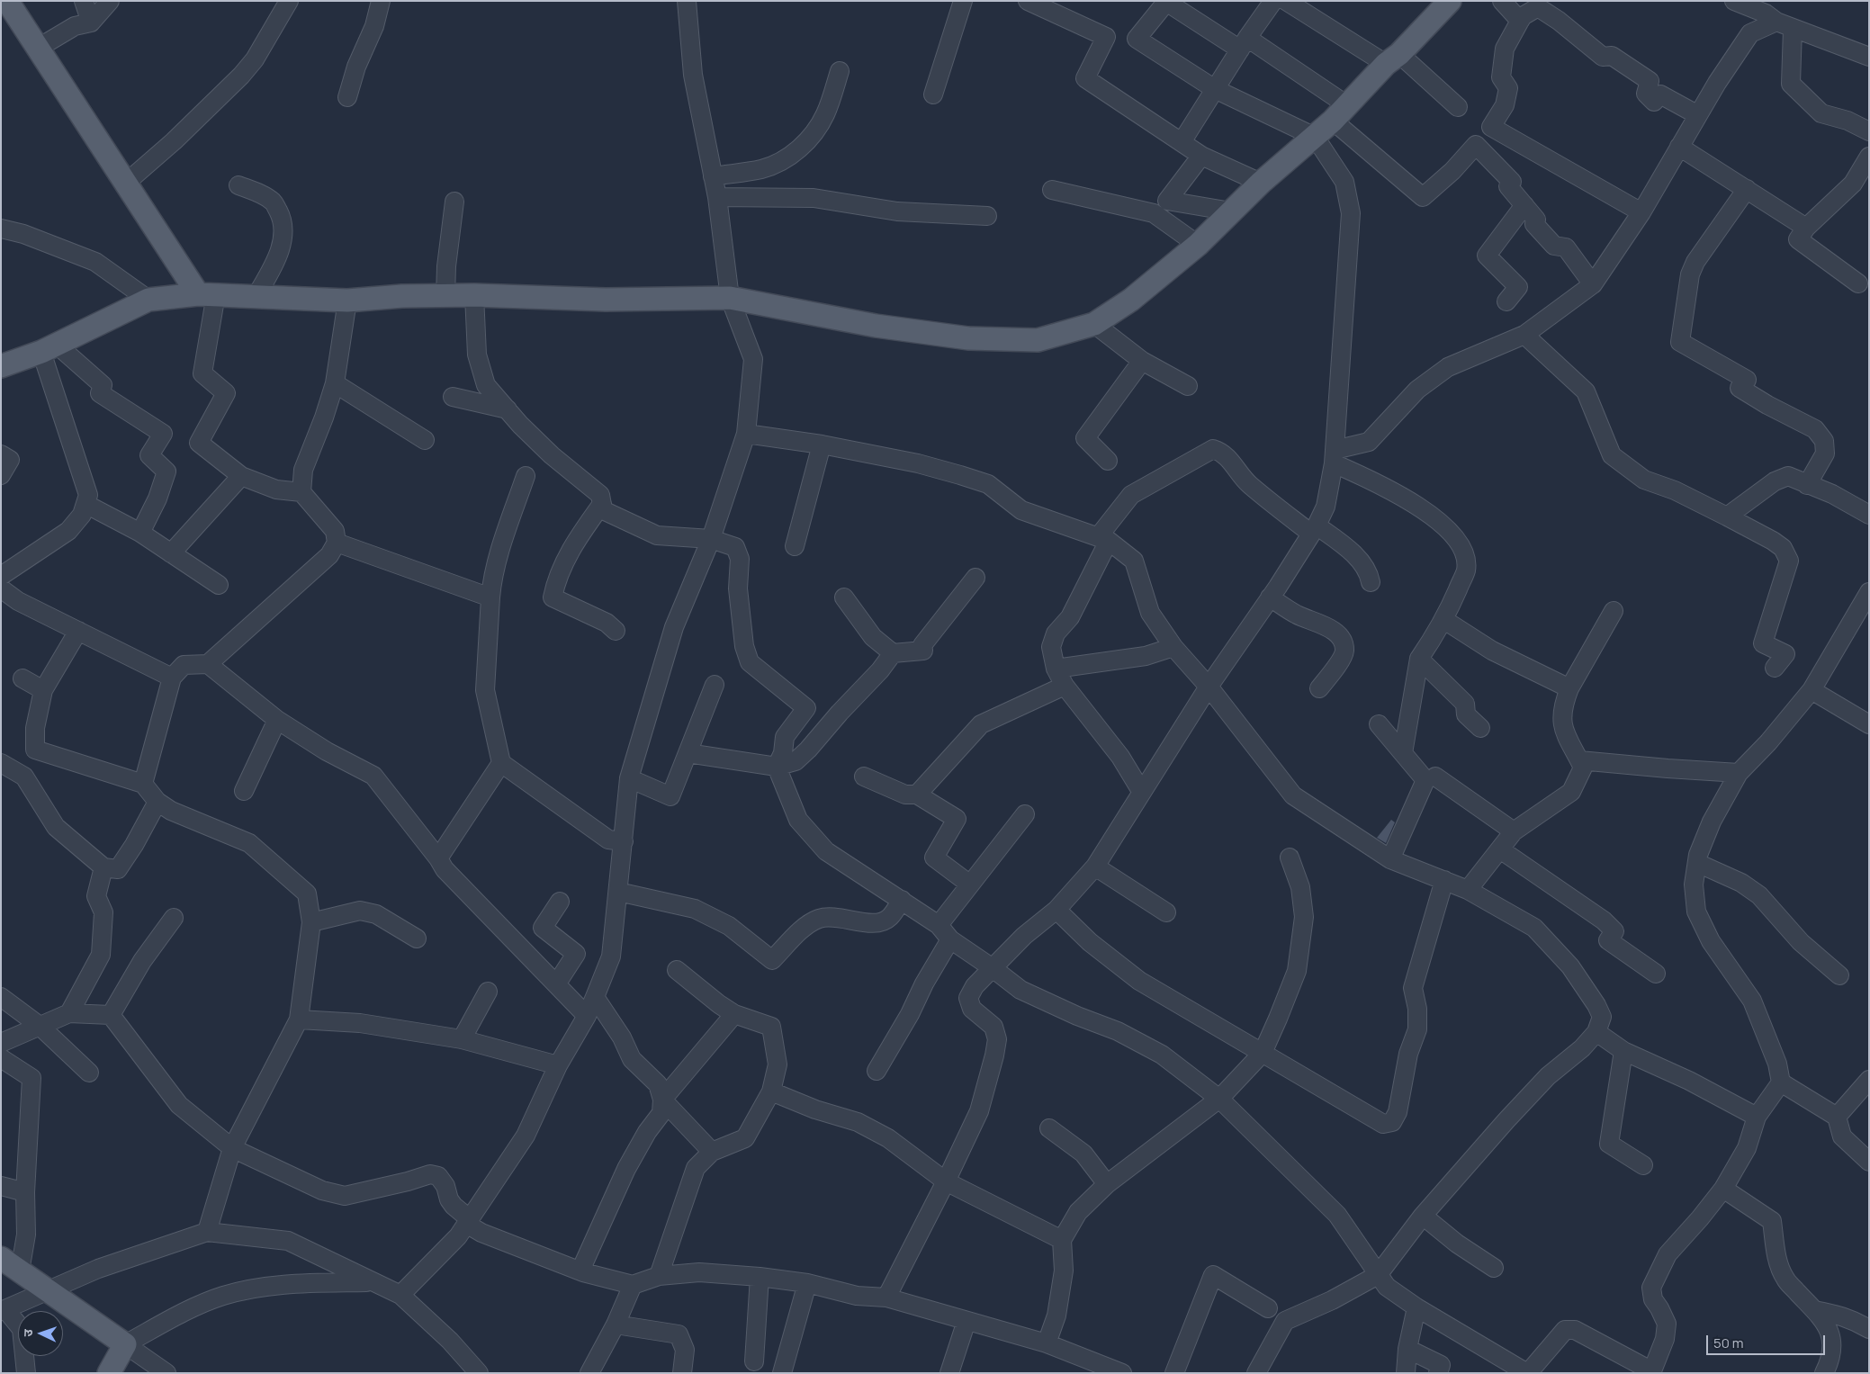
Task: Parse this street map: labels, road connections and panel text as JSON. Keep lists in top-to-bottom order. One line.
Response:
{"scale_bar":"50 m","north":"left"}
